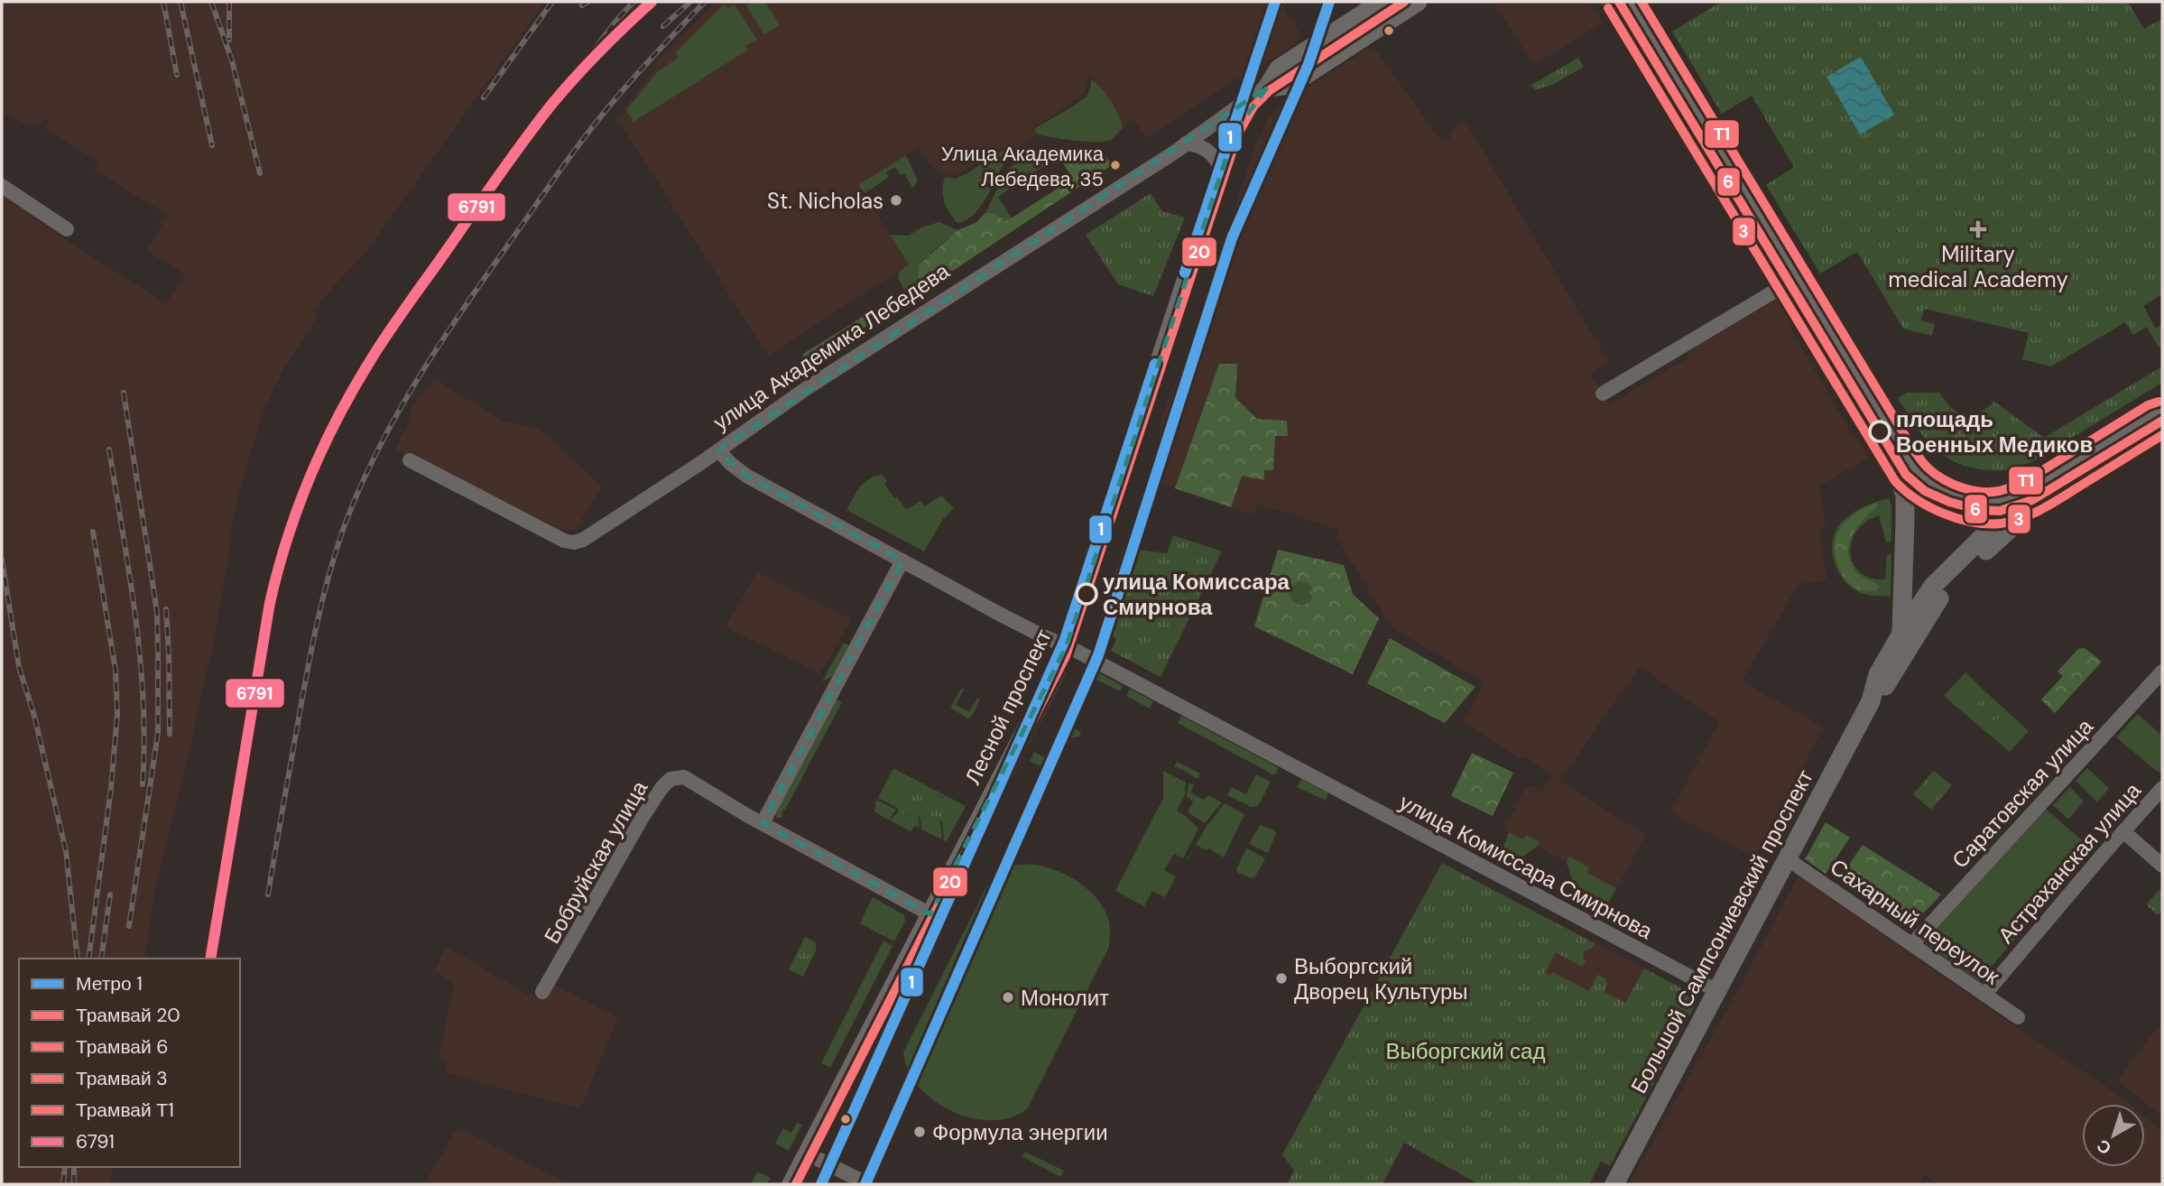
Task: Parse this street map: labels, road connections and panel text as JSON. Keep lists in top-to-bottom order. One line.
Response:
{"streets":{"main road":["улица Академика Лебедева","Лесной проспект","Большой Сампсониевский проспект"],"street":["Саратовская улица","Бобруйская улица","Астраханская улица","улица Комиссара Смирнова","Сахарный переулок"]},"crossings":[["улица Академика Лебедева","Лесной проспект"],["улица Академика Лебедева","улица Комиссара Смирнова"],["Лесной проспект","Бобруйская улица"],["Лесной проспект","улица Комиссара Смирнова"],["Саратовская улица","Сахарный переулок"],["Астраханская улица","Сахарный переулок"],["улица Комиссара Смирнова","Большой Сампсониевский проспект"],["Сахарный переулок","Большой Сампсониевский проспект"]],"parks":["Выборгский сад"],"places":{"other":["Улица Академика Лебедева, 35","St. Nicholas","площадь Военных Медиков","улица Комиссара Смирнова","Выборгский Дворец Культуры","Монолит","Формула энергии"],"health":["Military medical Academy"]},"lines":["metro line 1","tram line 20","tram line 6","tram line Т1","transit line 6791","tram line 3"],"legend":["Метро 1","Трамвай 20","Трамвай 6","Трамвай 3","Трамвай Т1","6791"],"north":"bottom left"}
